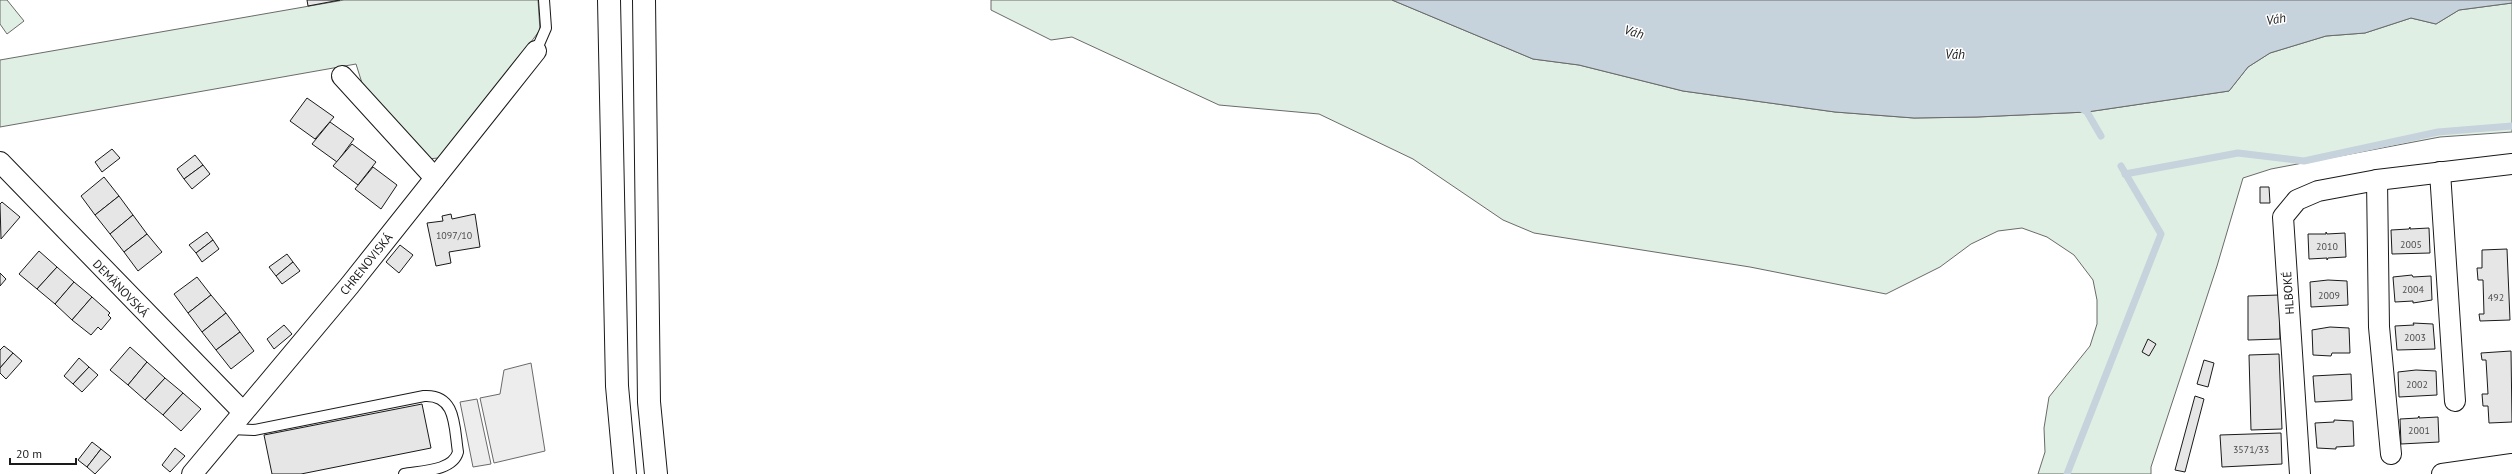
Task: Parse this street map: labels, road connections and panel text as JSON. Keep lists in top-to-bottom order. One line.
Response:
{"streets":{"street":["CHRENOVISKÁ","DEMÄNOVSKÁ","HLBOKÉ"]},"crossings":[["CHRENOVISKÁ","DEMÄNOVSKÁ"]],"water":["Váh"],"house_numbers":["1097/10","2005","2010","2004","2009","492","2003","2002","2001","3571/33"],"scale_bar":"20 m"}
